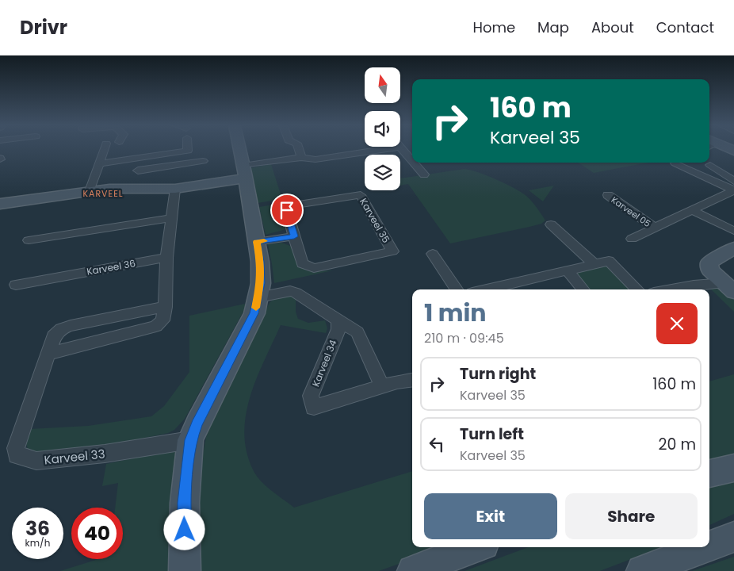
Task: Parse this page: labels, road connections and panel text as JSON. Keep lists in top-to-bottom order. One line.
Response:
{"streets":{"street":["Karveel 05","Karveel 35","Karveel 36","Karveel 34","Karveel 33"]},"districts":["KARVEEL"],"north":"top","page":{"header":"Drivr","nav":["Home","Map","About","Contact"],"turn":["160 m","Karveel 35"],"heading":["1 min","210 m · 09:45"],"list":[{"name":"Turn right","note":"Karveel 35","value":"160 m"},{"name":"Turn left","note":"Karveel 35","value":"20 m"}],"buttons":["Exit","Share"],"speed":"36 km/h","limit":"40"}}
